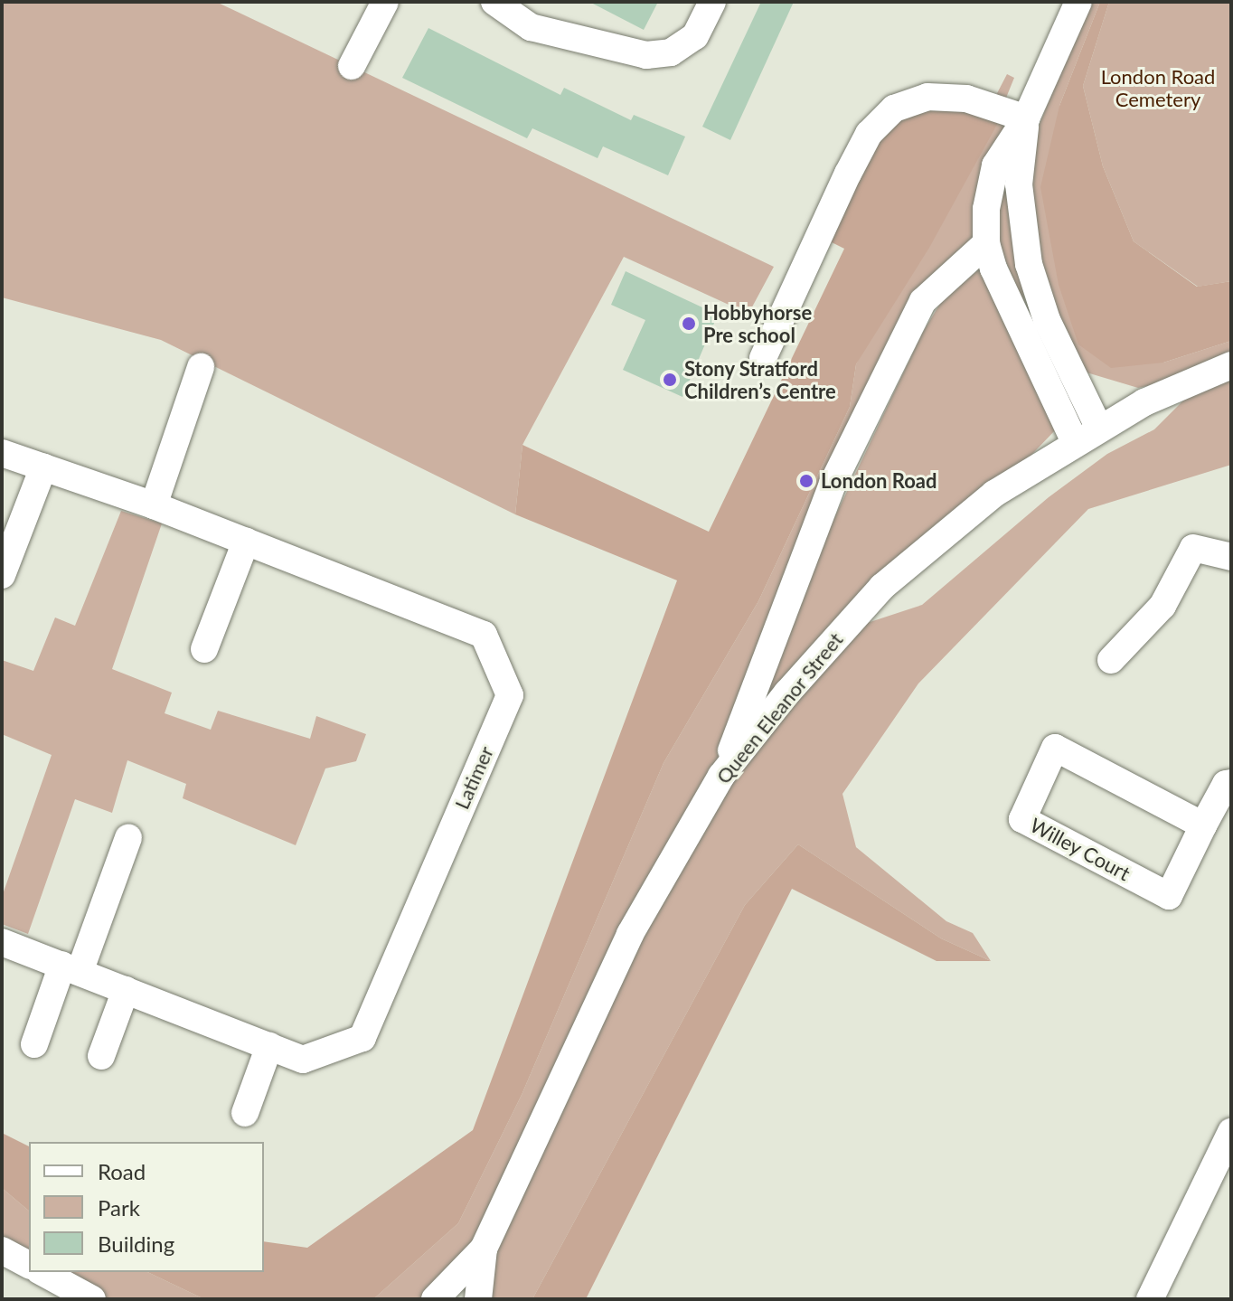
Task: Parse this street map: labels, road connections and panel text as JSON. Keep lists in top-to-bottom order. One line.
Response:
{"streets":{"street":["Queen Eleanor Street","Latimer","Willey Court"]},"parks":["London Road Cemetery"],"places":["Hobbyhorse Pre school","Stony Stratford Children’s Centre","London Road"],"legend":["Road","Park","Building"]}
